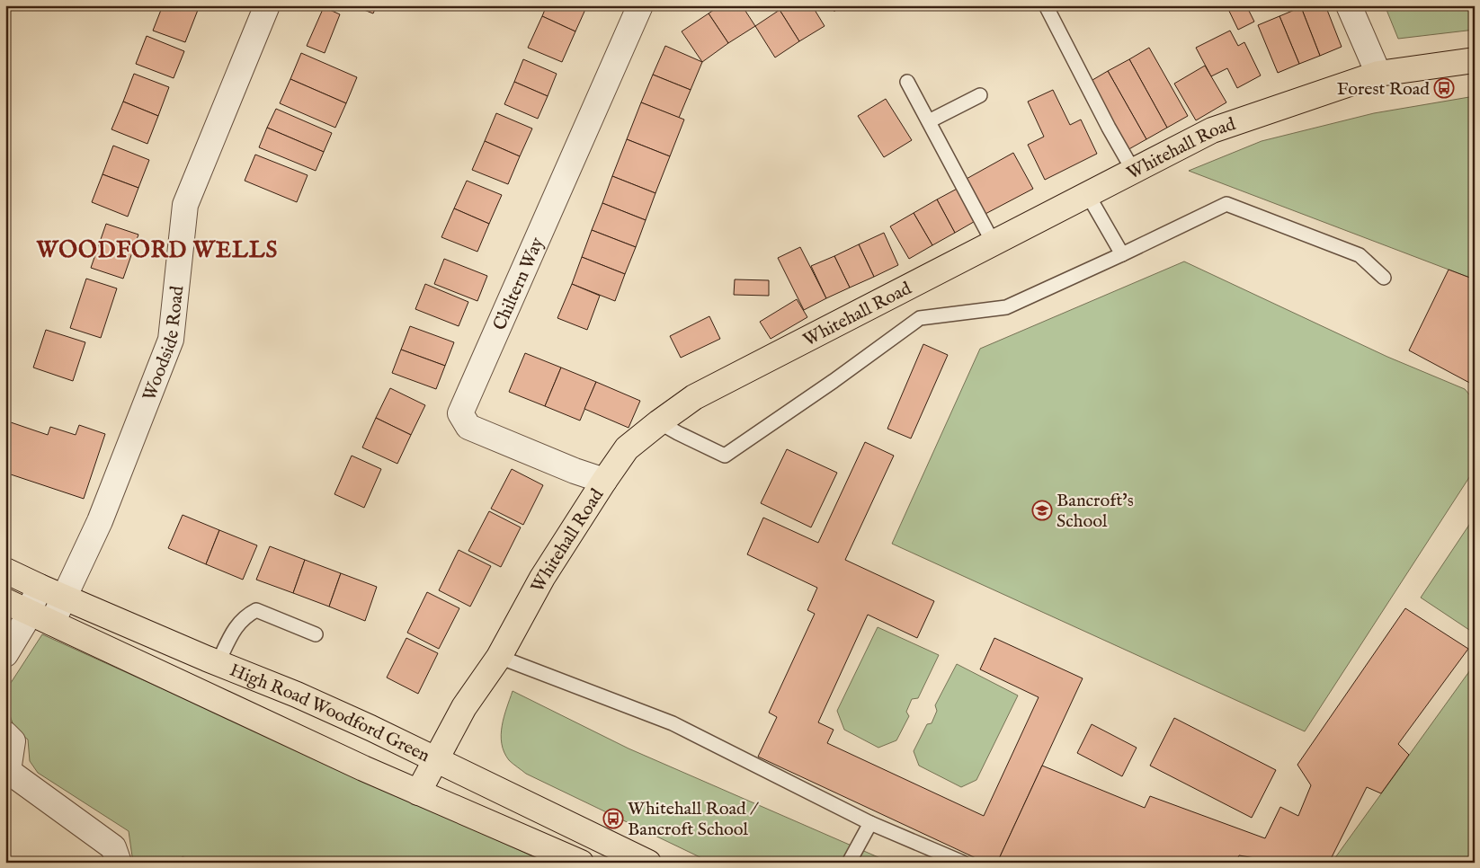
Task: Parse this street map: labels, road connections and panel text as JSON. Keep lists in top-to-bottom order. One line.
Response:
{"streets":{"main road":["Whitehall Road","High Road Woodford Green"],"street":["Chiltern Way","Woodside Road"]},"crossings":[["Whitehall Road","Chiltern Way"],["Whitehall Road","High Road Woodford Green"],["Woodside Road","High Road Woodford Green"]],"districts":["WOODFORD WELLS"],"places":{"bus stop":["Forest Road","Whitehall Road / Bancroft School"],"school or university":["Bancroft's School"]}}
